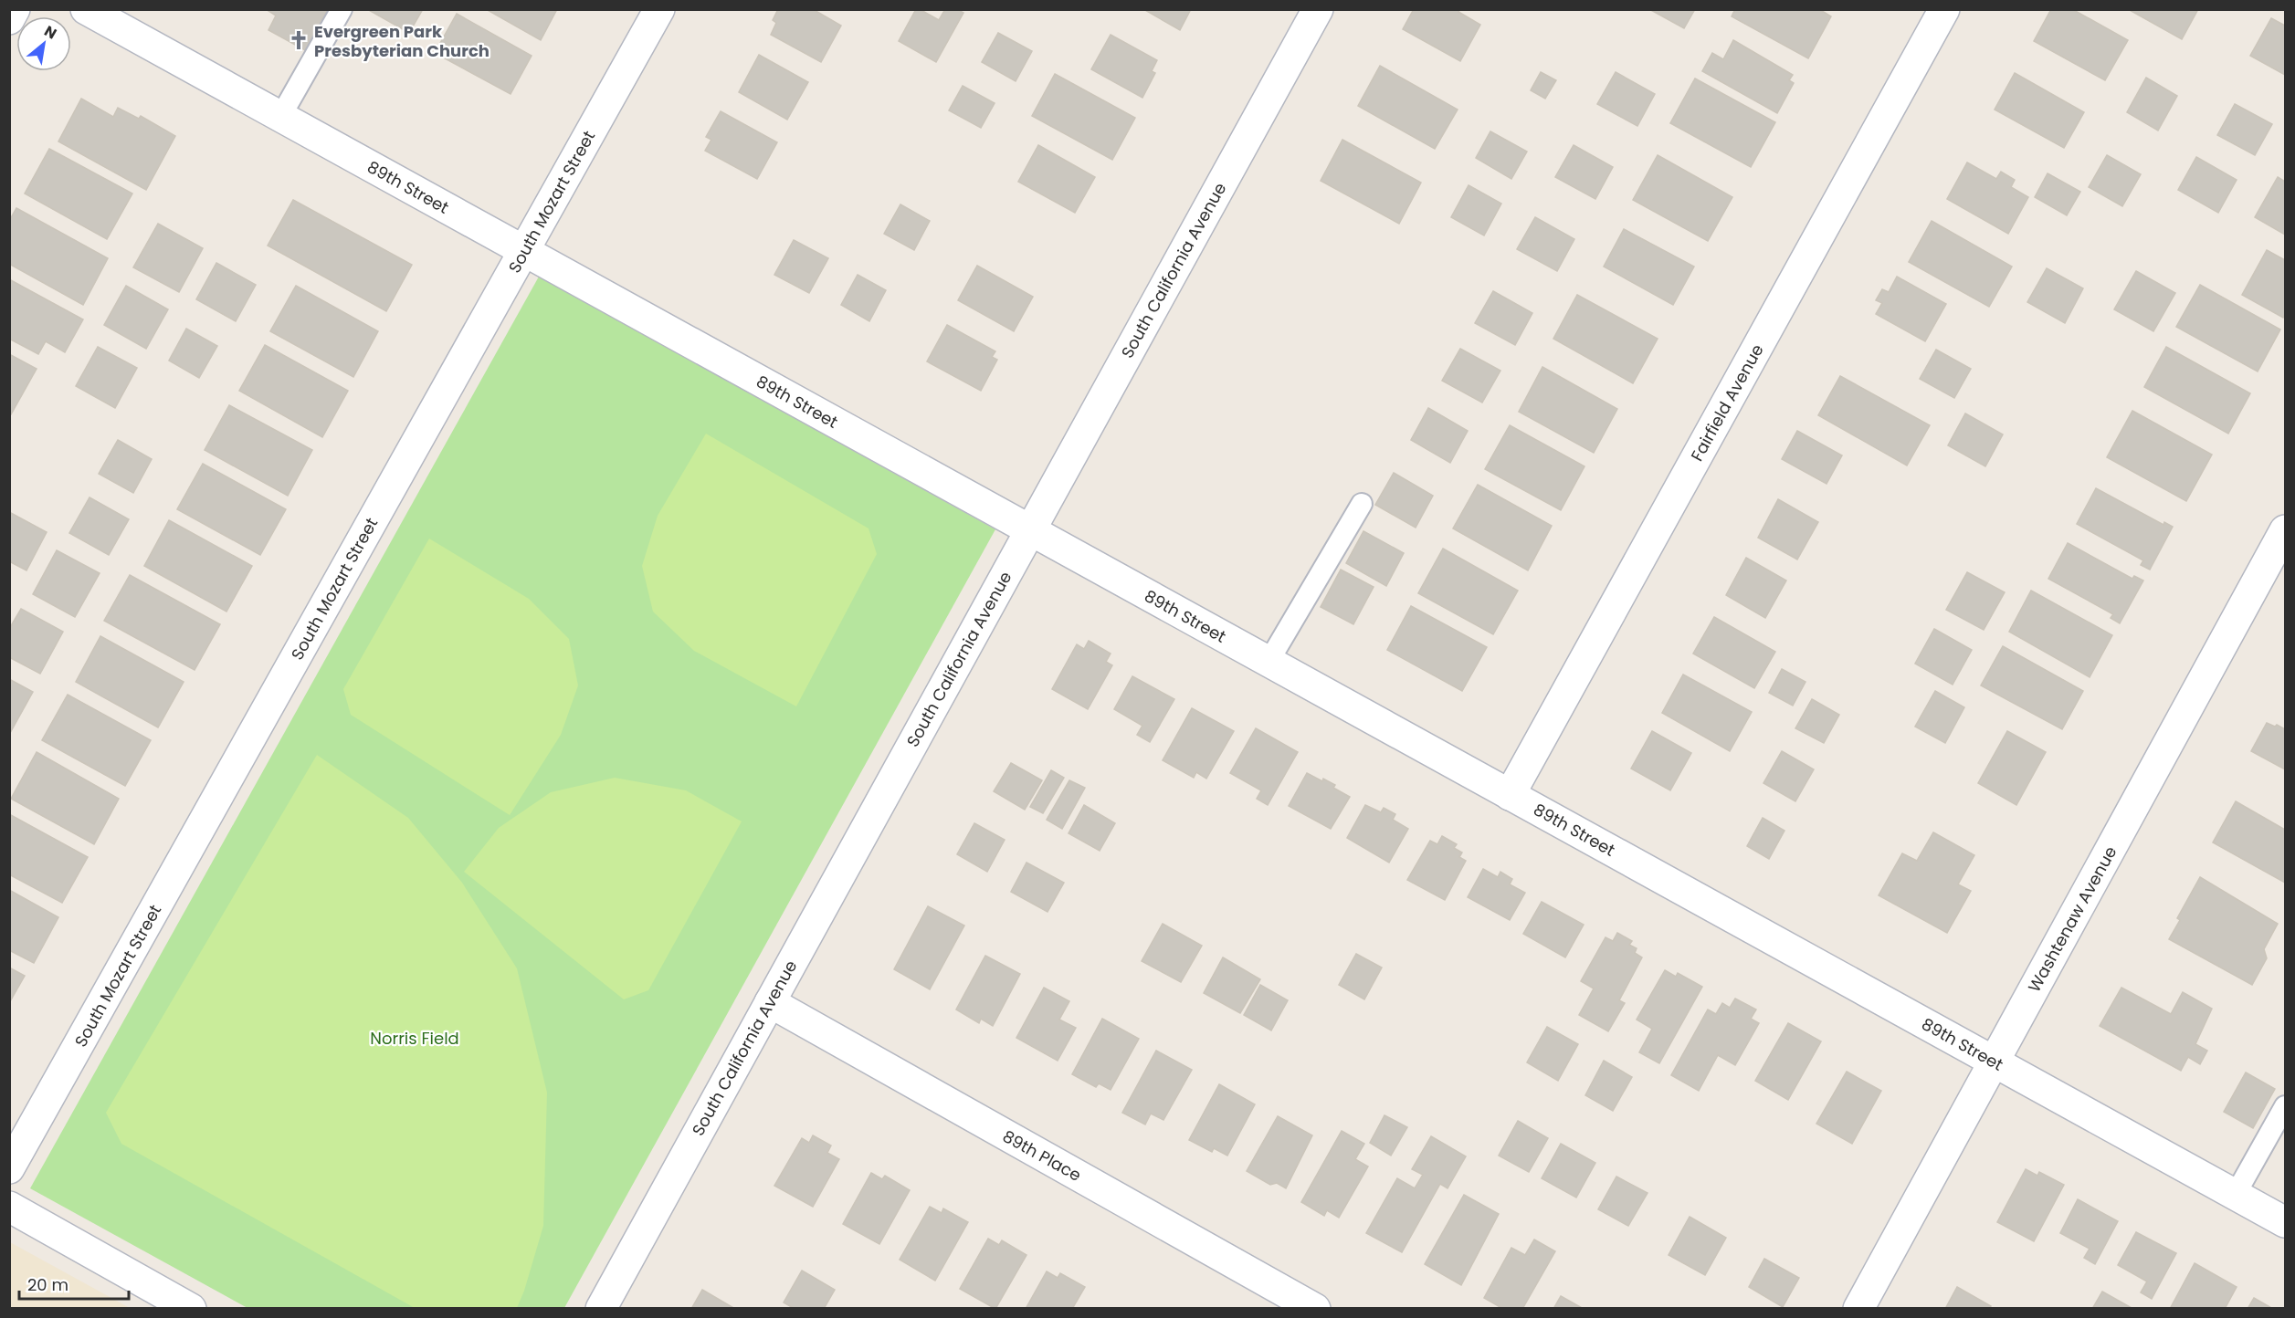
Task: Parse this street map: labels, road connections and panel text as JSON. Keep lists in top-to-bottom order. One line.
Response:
{"streets":{"street":["89th Street","South Mozart Street","South California Avenue","Fairfield Avenue","Washtenaw Avenue","89th Place"]},"crossings":[["89th Street","South Mozart Street"],["89th Street","South California Avenue"],["89th Street","Fairfield Avenue"],["89th Street","Washtenaw Avenue"],["South California Avenue","89th Place"]],"parks":["Norris Field"],"places":{"church":["Evergreen Park Presbyterian Church"]},"scale_bar":"20 m","north":"top right"}
